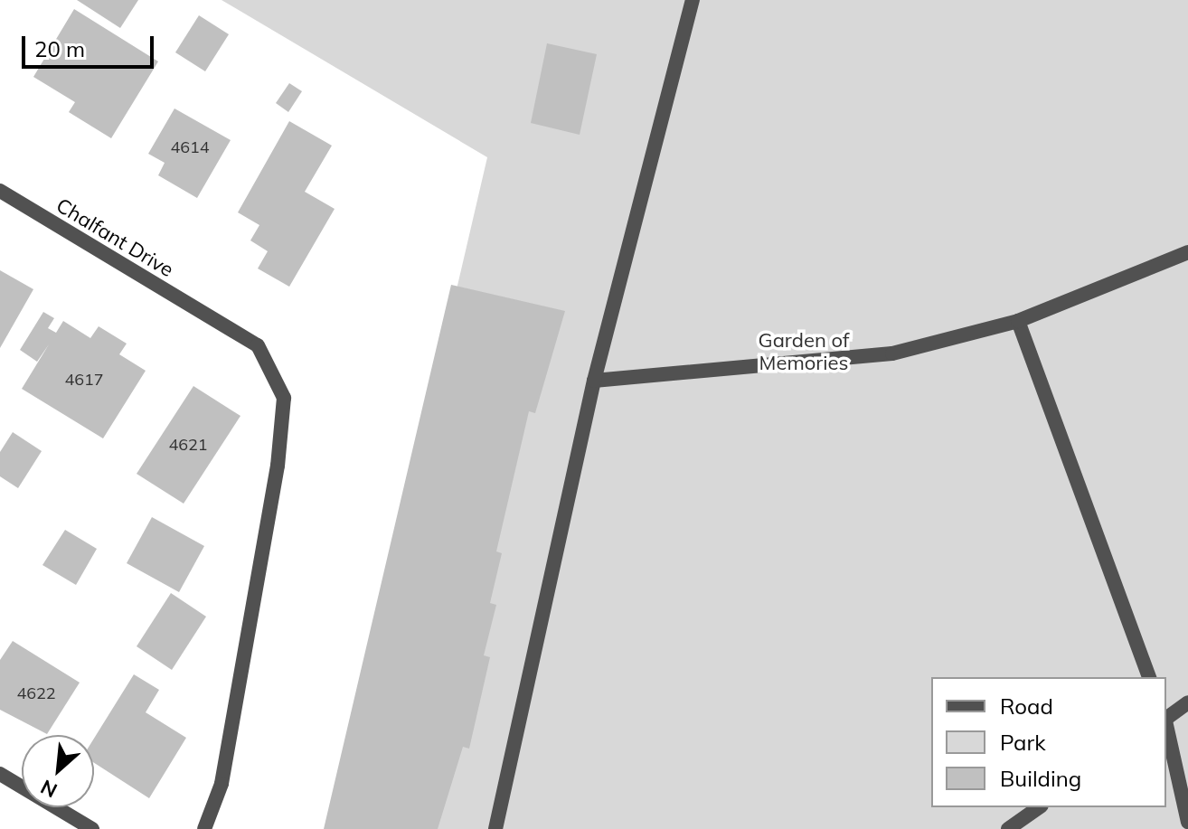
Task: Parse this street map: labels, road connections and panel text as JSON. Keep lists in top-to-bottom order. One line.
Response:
{"streets":{"street":["Chalfant Drive"]},"parks":["Garden of Memories"],"house_numbers":["4614","4617","4621","4622"],"legend":["Road","Park","Building"],"scale_bar":"20 m","north":"bottom left"}
